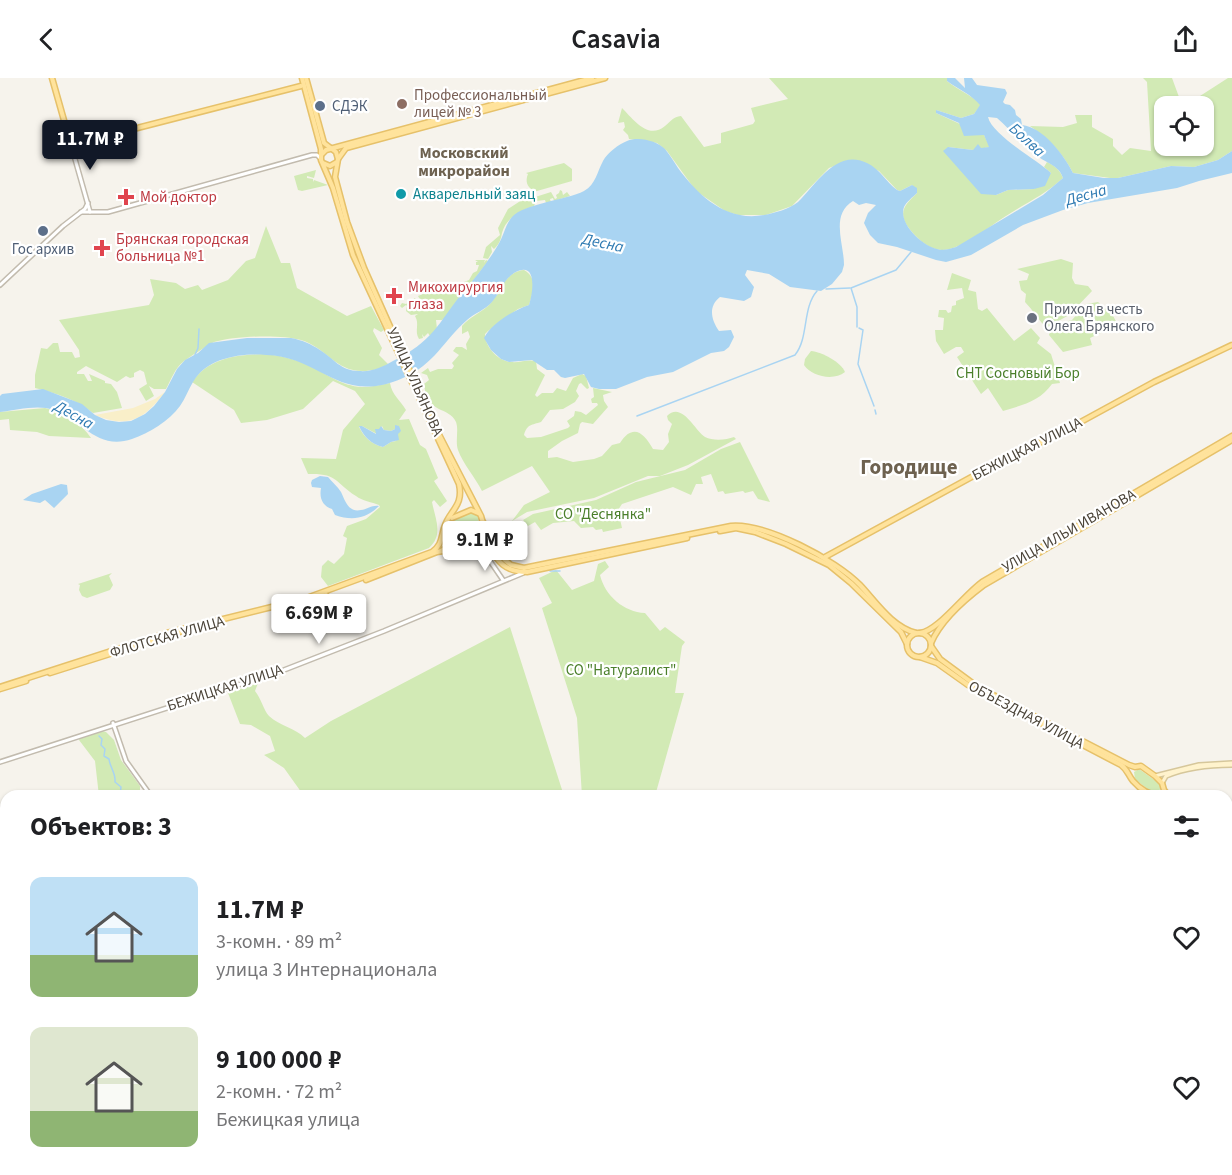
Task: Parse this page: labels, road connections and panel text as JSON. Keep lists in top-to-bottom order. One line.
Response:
{"streets":{"main road":["УЛИЦА УЛЬЯНОВА","БЕЖИЦКАЯ УЛИЦА","УЛИЦА ИЛЬИ ИВАНОВА","ФЛОТСКАЯ УЛИЦА","ОБЪЕЗДНАЯ УЛИЦА"]},"crossings":[["УЛИЦА УЛЬЯНОВА","БЕЖИЦКАЯ УЛИЦА"],["УЛИЦА ИЛЬИ ИВАНОВА","ОБЪЕЗДНАЯ УЛИЦА"]],"districts":["Московский микрорайон","Городище"],"water":["Болва","Десна"],"parks":["СНТ Сосновый Бор","СО \"Деснянка\"","СО \"Натуралист\""],"places":{"other":["Профессиональный лицей № 3","СДЭК","Акварельный заяц","Гос архив","Приход в честь Олега Брянского"],"health":["Мой доктор","Брянская городская больница №1","Микохирургия глаза"]},"page":{"header":"Casavia","price":["11.7M ₽","9.1M ₽","6.69M ₽"],"heading":"Объектов: 3","list":[{"name":"11.7M ₽","note":"3-комн. · 89 m² · улица 3 Интернационала"},{"name":"9 100 000 ₽","note":"2-комн. · 72 m² · Бежицкая улица"}]}}
